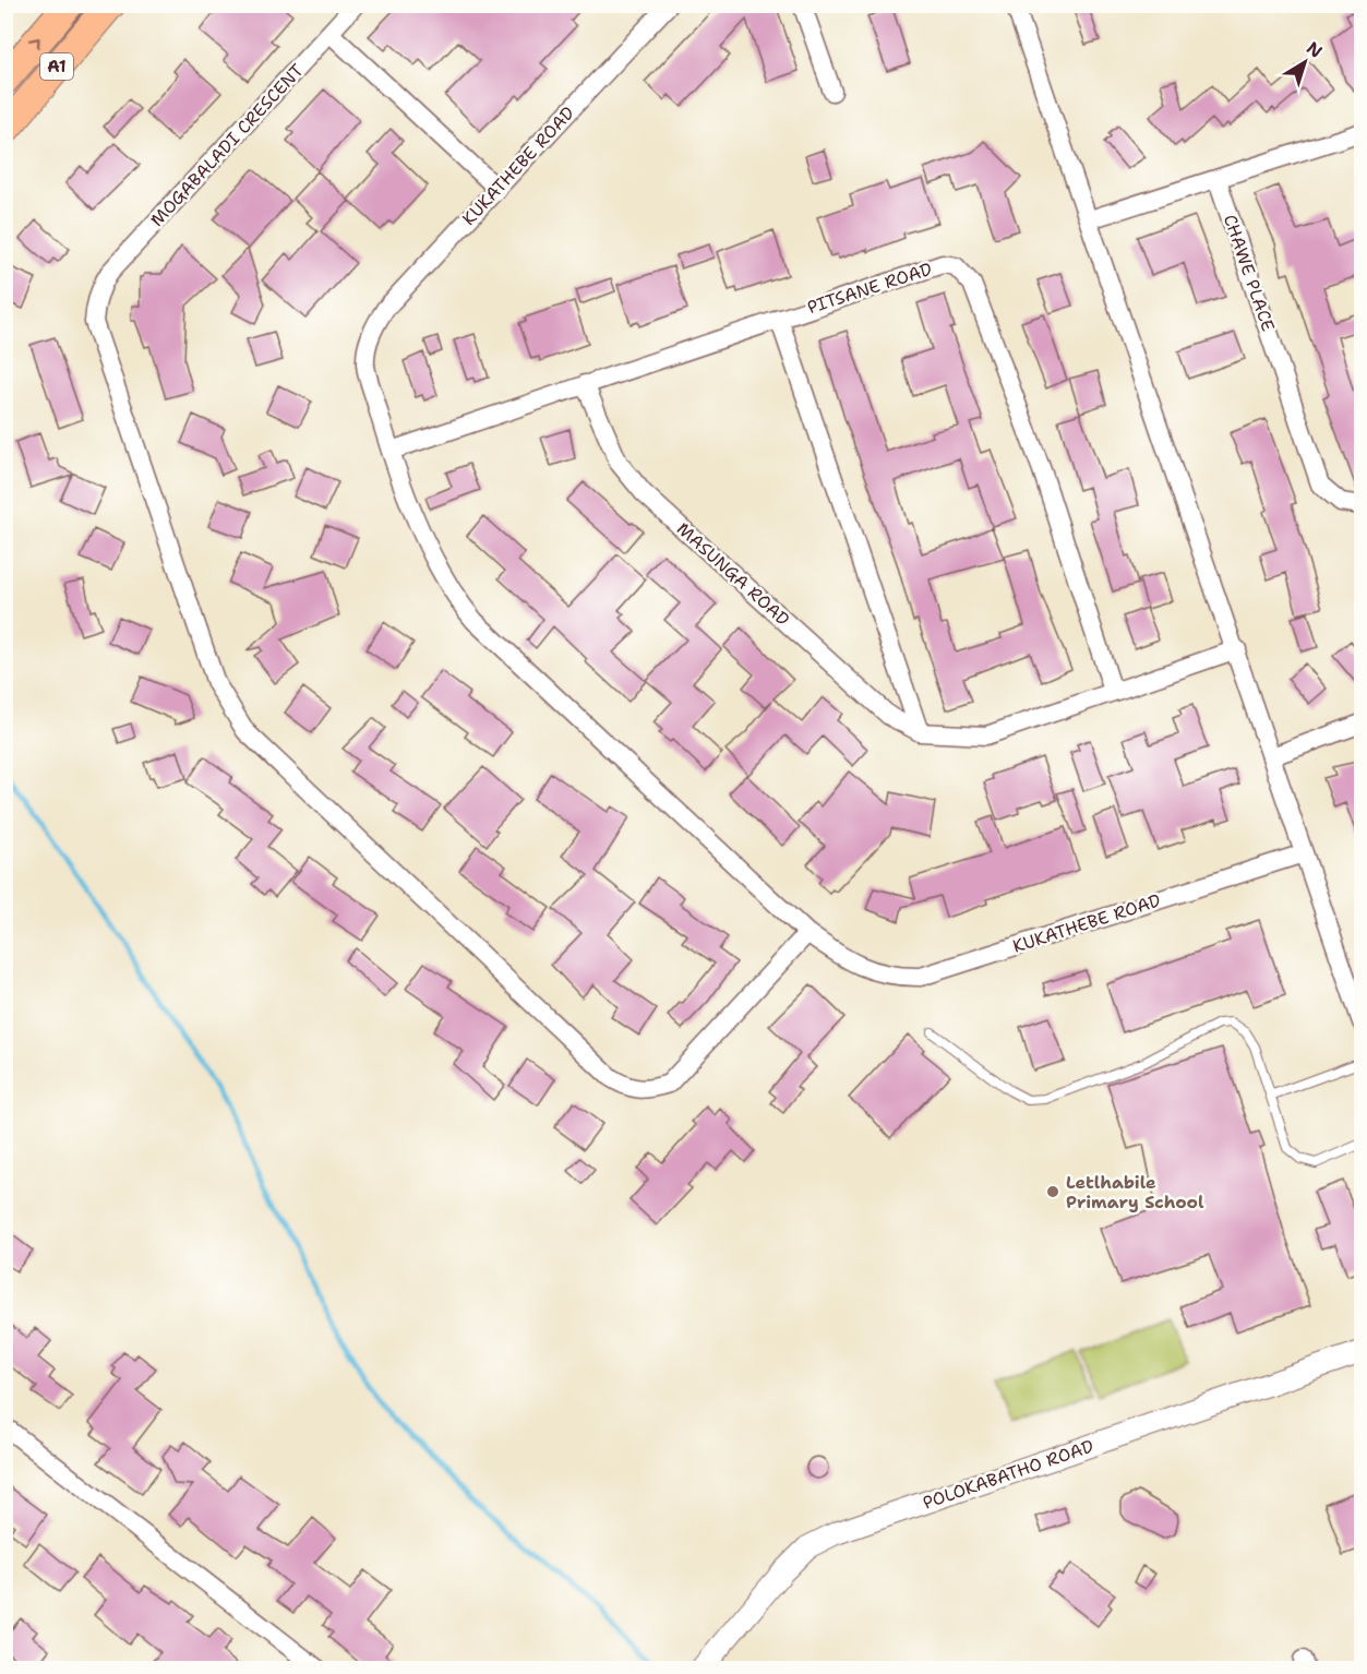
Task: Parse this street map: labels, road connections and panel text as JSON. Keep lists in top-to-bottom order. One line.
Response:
{"streets":{"highway":["A1"],"street":["MOGABALADI CRESCENT","KUKATHEBE ROAD","CHAWE PLACE","PITSANE ROAD","MASUNGA ROAD","POLOKABATHO ROAD"]},"crossings":[["MOGABALADI CRESCENT","KUKATHEBE ROAD"],["KUKATHEBE ROAD","PITSANE ROAD"],["PITSANE ROAD","MASUNGA ROAD"]],"places":["Letlhabile Primary School"],"north":"top right"}
